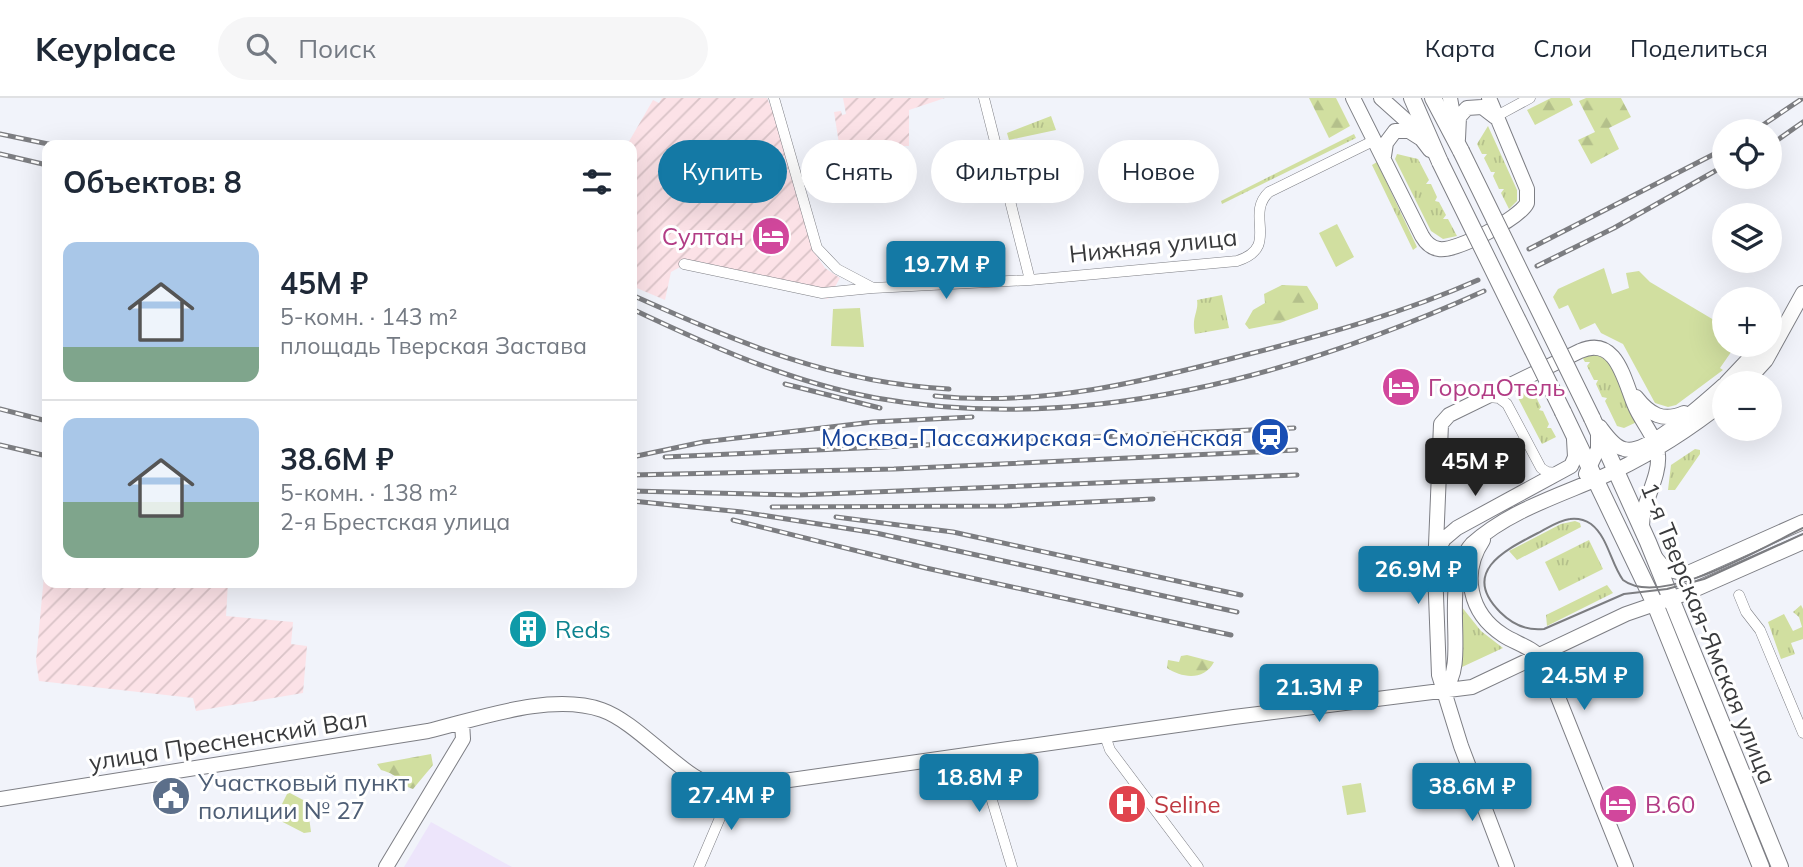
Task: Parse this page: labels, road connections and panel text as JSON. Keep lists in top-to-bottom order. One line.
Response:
{"streets":{"main road":["1-я Тверская-Ямская улица"],"street":["Нижняя улица","улица Пресненский Вал"]},"places":{"hotel":["Султан","ГородОтель","B.60"],"station":["Москва-Пассажирская-Смоленская"],"building":["Reds"],"public building":["Участковый пункт полиции № 27"],"hospital":["Seline"]},"page":{"header":"Keyplace","search":"Поиск","nav":["Карта","Слои","Поделиться"],"map_buttons":["+","−"],"chip":["Купить","Снять","Фильтры","Новое"],"heading":"Объектов: 8","list":[{"name":"45M ₽","note":"5-комн. · 143 m² · площадь Тверская Застава"},{"name":"38.6M ₽","note":"5-комн. · 138 m² · 2-я Брестская улица"}],"price":["19.7M ₽","45M ₽","26.9M ₽","24.5M ₽","21.3M ₽","18.8M ₽","38.6M ₽","27.4M ₽"]}}
